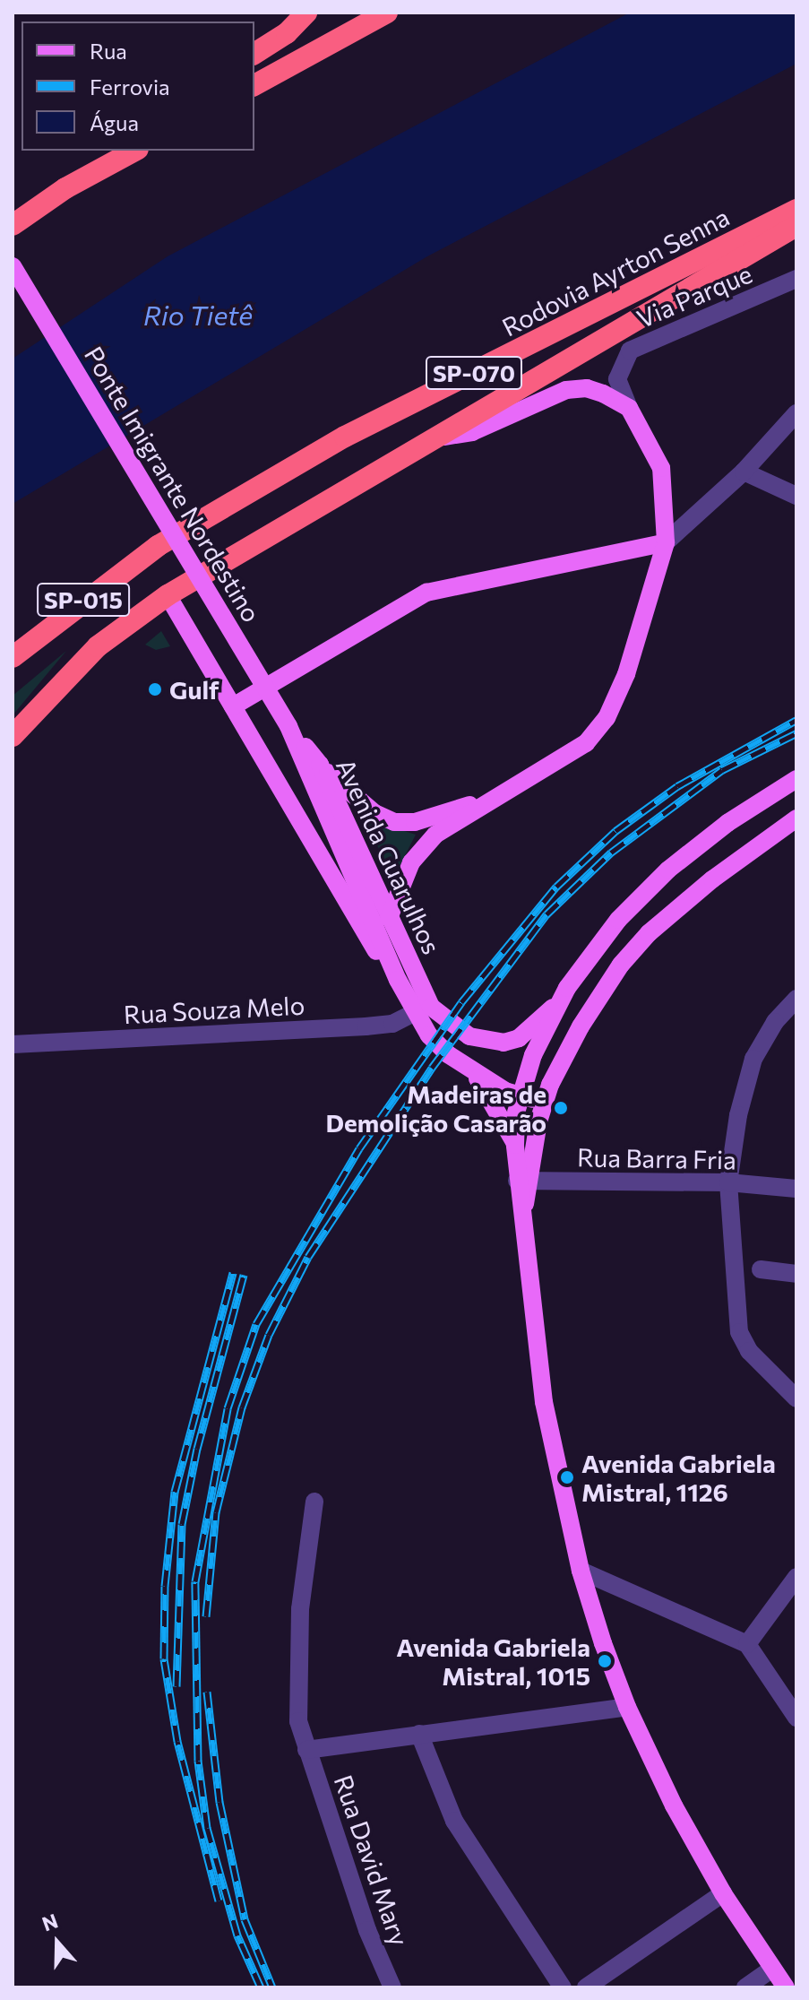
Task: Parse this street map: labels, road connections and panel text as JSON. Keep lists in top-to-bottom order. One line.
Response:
{"streets":{"highway":["Rodovia Ayrton Senna","SP-070","SP-015"],"main road":["Ponte Imigrante Nordestino","Avenida Guarulhos"],"street":["Via Parque","Rua Souza Melo","Rua Barra Fria","Rua David Mary"]},"crossings":[["Rodovia Ayrton Senna","SP-015"],["Ponte Imigrante Nordestino","Avenida Guarulhos"],["Avenida Guarulhos","Rua Souza Melo"]],"water":["Rio Tietê"],"places":["Gulf","Madeiras de Demolição Casarão","Avenida Gabriela Mistral, 1126","Avenida Gabriela Mistral, 1015"],"legend":["Rua","Ferrovia","Água"],"north":"top"}
